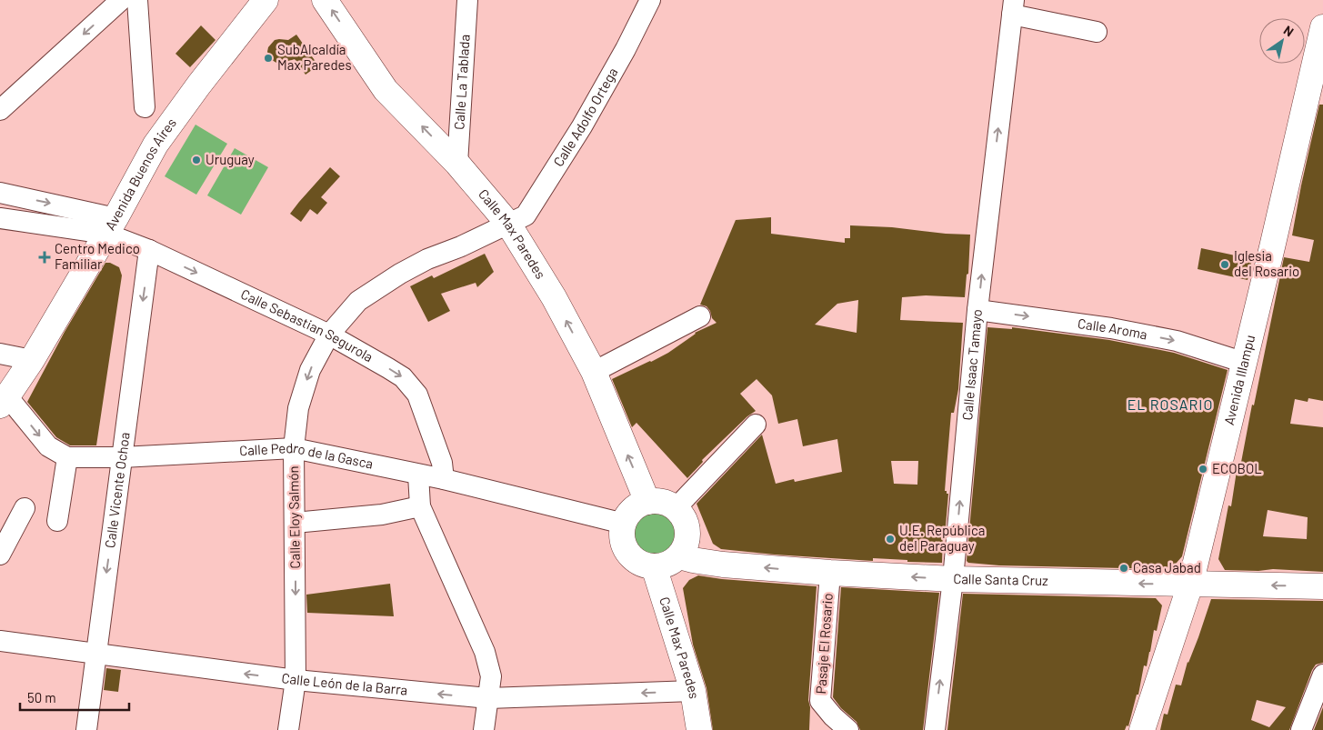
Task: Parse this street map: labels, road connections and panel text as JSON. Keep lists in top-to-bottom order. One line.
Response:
{"streets":{"main road":["Avenida Buenos Aires","Calle Max Paredes","Avenida Illampu","Calle Santa Cruz"],"street":["Calle La Tablada","Calle Adolfo Ortega","Calle Sebastian Segurola","Calle Aroma","Calle Isaac Tamayo","Calle Pedro de la Gasca","Calle Vicente Ochoa","Calle Eloy Salmón","Pasaje El Rosario","Calle León de la Barra"]},"crossings":[["Calle La Tablada","Calle Max Paredes"],["Calle Adolfo Ortega","Calle Max Paredes"],["Calle Adolfo Ortega","Calle Eloy Salmón"],["Avenida Buenos Aires","Calle Sebastian Segurola"],["Calle Max Paredes","Calle Pedro de la Gasca"],["Calle Max Paredes","Calle Eloy Salmón"],["Calle Max Paredes","Calle Santa Cruz"],["Calle Max Paredes","Calle León de la Barra"],["Calle Sebastian Segurola","Calle Pedro de la Gasca"],["Calle Sebastian Segurola","Calle Vicente Ochoa"],["Calle Sebastian Segurola","Calle Eloy Salmón"],["Calle Aroma","Calle Isaac Tamayo"],["Calle Aroma","Avenida Illampu"],["Calle Isaac Tamayo","Calle Santa Cruz"],["Avenida Illampu","Calle Santa Cruz"],["Calle Pedro de la Gasca","Calle Vicente Ochoa"],["Calle Pedro de la Gasca","Calle Eloy Salmón"],["Calle Pedro de la Gasca","Calle Santa Cruz"],["Calle Vicente Ochoa","Calle León de la Barra"],["Calle Eloy Salmón","Calle León de la Barra"],["Calle Santa Cruz","Pasaje El Rosario"]],"one_way":["Calle Max Paredes","Calle Sebastian Segurola","Calle Aroma","Calle Isaac Tamayo","Calle Vicente Ochoa","Calle Eloy Salmón","Calle Santa Cruz","Calle León de la Barra"],"districts":["EL ROSARIO"],"places":{"other":["SubAlcaldía Max Paredes","Uruguay","Iglesia del Rosario","ECOBOL","U.E. República del Paraguay","Casa Jabad"],"health":["Centro Medico Familiar"]},"scale_bar":"50 m","north":"top right"}
